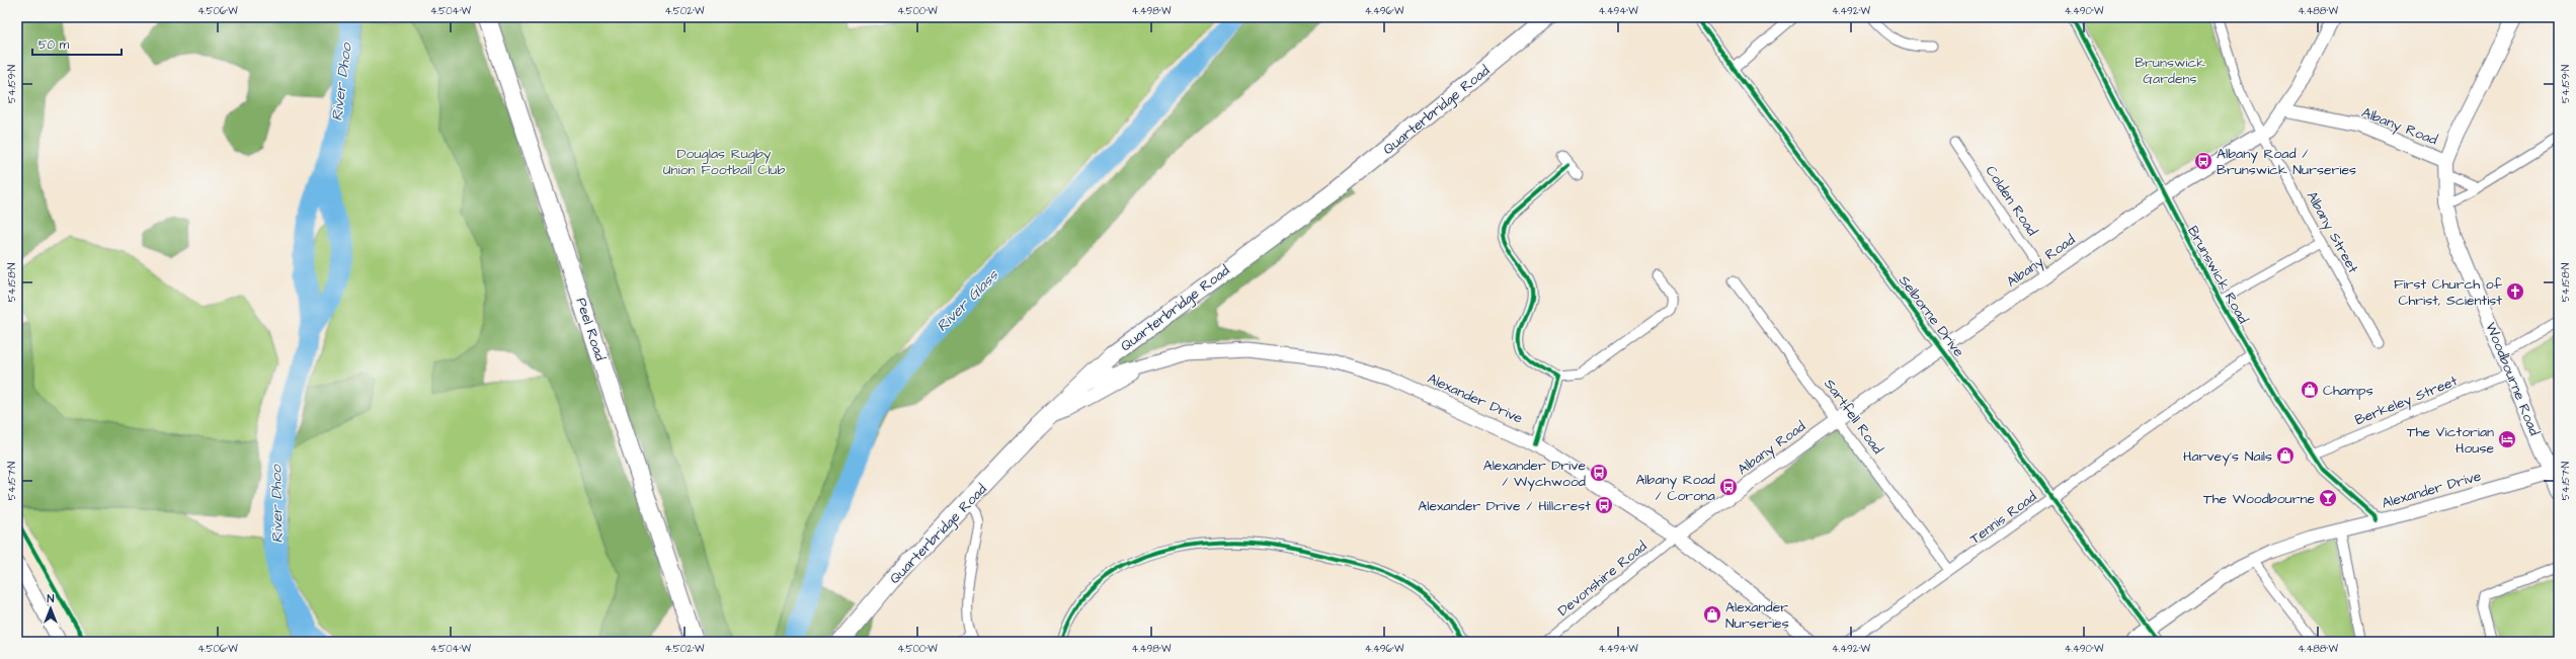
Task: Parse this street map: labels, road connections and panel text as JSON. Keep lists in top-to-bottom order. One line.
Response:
{"streets":{"highway":["Quarterbridge Road","Peel Road"],"main road":["Albany Road","Woodbourne Road","Alexander Drive"],"street":["Colden Road","Albany Street","Brunswick Road","Selborne Drive","Berkeley Street","Sartfell Road","Tennis Road","Devonshire Road"]},"crossings":[["Quarterbridge Road","Alexander Drive"],["Albany Road","Colden Road"],["Albany Road","Albany Street"],["Albany Road","Brunswick Road"],["Albany Road","Selborne Drive"],["Albany Road","Woodbourne Road"],["Albany Road","Alexander Drive"],["Albany Road","Sartfell Road"],["Albany Road","Devonshire Road"],["Brunswick Road","Alexander Drive"],["Brunswick Road","Berkeley Street"],["Brunswick Road","Tennis Road"],["Selborne Drive","Alexander Drive"],["Selborne Drive","Tennis Road"],["Woodbourne Road","Alexander Drive"],["Woodbourne Road","Berkeley Street"],["Alexander Drive","Devonshire Road"],["Sartfell Road","Tennis Road"]],"water":["River Dhoo","River Glass"],"parks":["Brunswick Gardens","Douglas Rugby Union Football Club"],"places":{"bus stop":["Albany Road / Brunswick Nurseries","Alexander Drive / Wychwood","Albany Road / Corona","Alexander Drive / Hillcrest"],"church":["First Church of Christ, Scientist"],"shop":["Champs","Harvey's Nails","Alexander Nurseries"],"hotel":["The Victorian House"],"bar":["The Woodbourne"]},"scale_bar":"50 m","north":"top","coordinates":["4.506°W","4.504°W","4.502°W","4.500°W","4.498°W","4.496°W","4.494°W","4.492°W","4.490°W","4.488°W","54.159°N","54.158°N","54.157°N"]}
